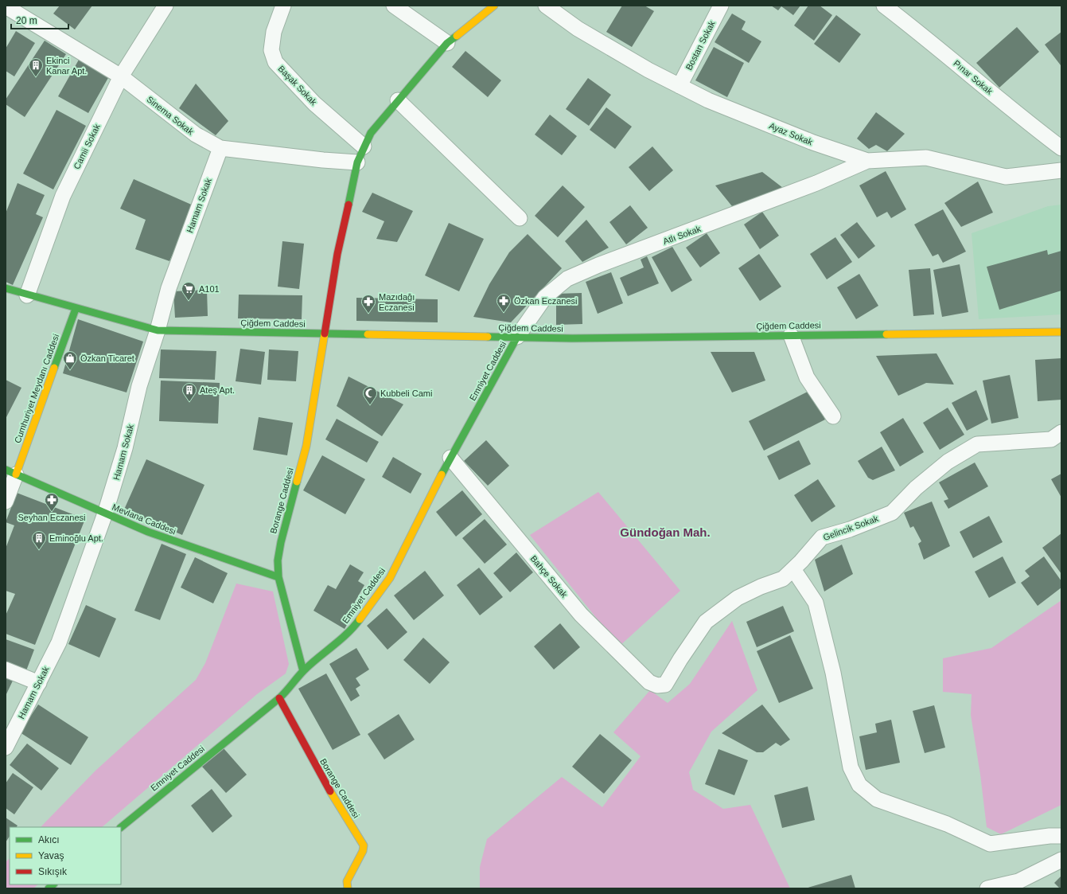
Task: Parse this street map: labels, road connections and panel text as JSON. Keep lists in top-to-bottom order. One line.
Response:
{"streets":{"street":["Bostan Sokak","Pınar Sokak","Başak Sokak","Sinema Sokak","Ayaz Sokak","Camii Sokak","Hamam Sokak","Atlı Sokak","Çiğdem Caddesi","Emniyet Caddesi","Cumhuriyet Meydanı Caddesi","Borange Caddesi","Mevlana Caddesi","Gelincik Sokak","Bahçe Sokak"]},"crossings":[["Bostan Sokak","Ayaz Sokak"],["Başak Sokak","Borange Caddesi"],["Sinema Sokak","Camii Sokak"],["Sinema Sokak","Hamam Sokak"],["Sinema Sokak","Borange Caddesi"],["Ayaz Sokak","Atlı Sokak"],["Camii Sokak","Çiğdem Caddesi"],["Hamam Sokak","Çiğdem Caddesi"],["Hamam Sokak","Mevlana Caddesi"],["Atlı Sokak","Çiğdem Caddesi"],["Atlı Sokak","Emniyet Caddesi"],["Çiğdem Caddesi","Emniyet Caddesi"],["Çiğdem Caddesi","Cumhuriyet Meydanı Caddesi"],["Çiğdem Caddesi","Borange Caddesi"],["Emniyet Caddesi","Borange Caddesi"],["Emniyet Caddesi","Bahçe Sokak"],["Cumhuriyet Meydanı Caddesi","Mevlana Caddesi"],["Borange Caddesi","Mevlana Caddesi"],["Gelincik Sokak","Bahçe Sokak"]],"districts":["Gündoğan Mah."],"places":{"building":["Ekinci Kanar Apt.","Ateş Apt.","Eminoğlu Apt."],"supermarket":["A101"],"pharmacy":["Özkan Eczanesi","Mazıdağı Eczanesi","Seyhan Eczanesi"],"shop":["Özkan Ticaret"],"mosque":["Kubbeli Cami"]},"legend":["Akıcı","Yavaş","Sıkışık"],"scale_bar":"20 m"}
